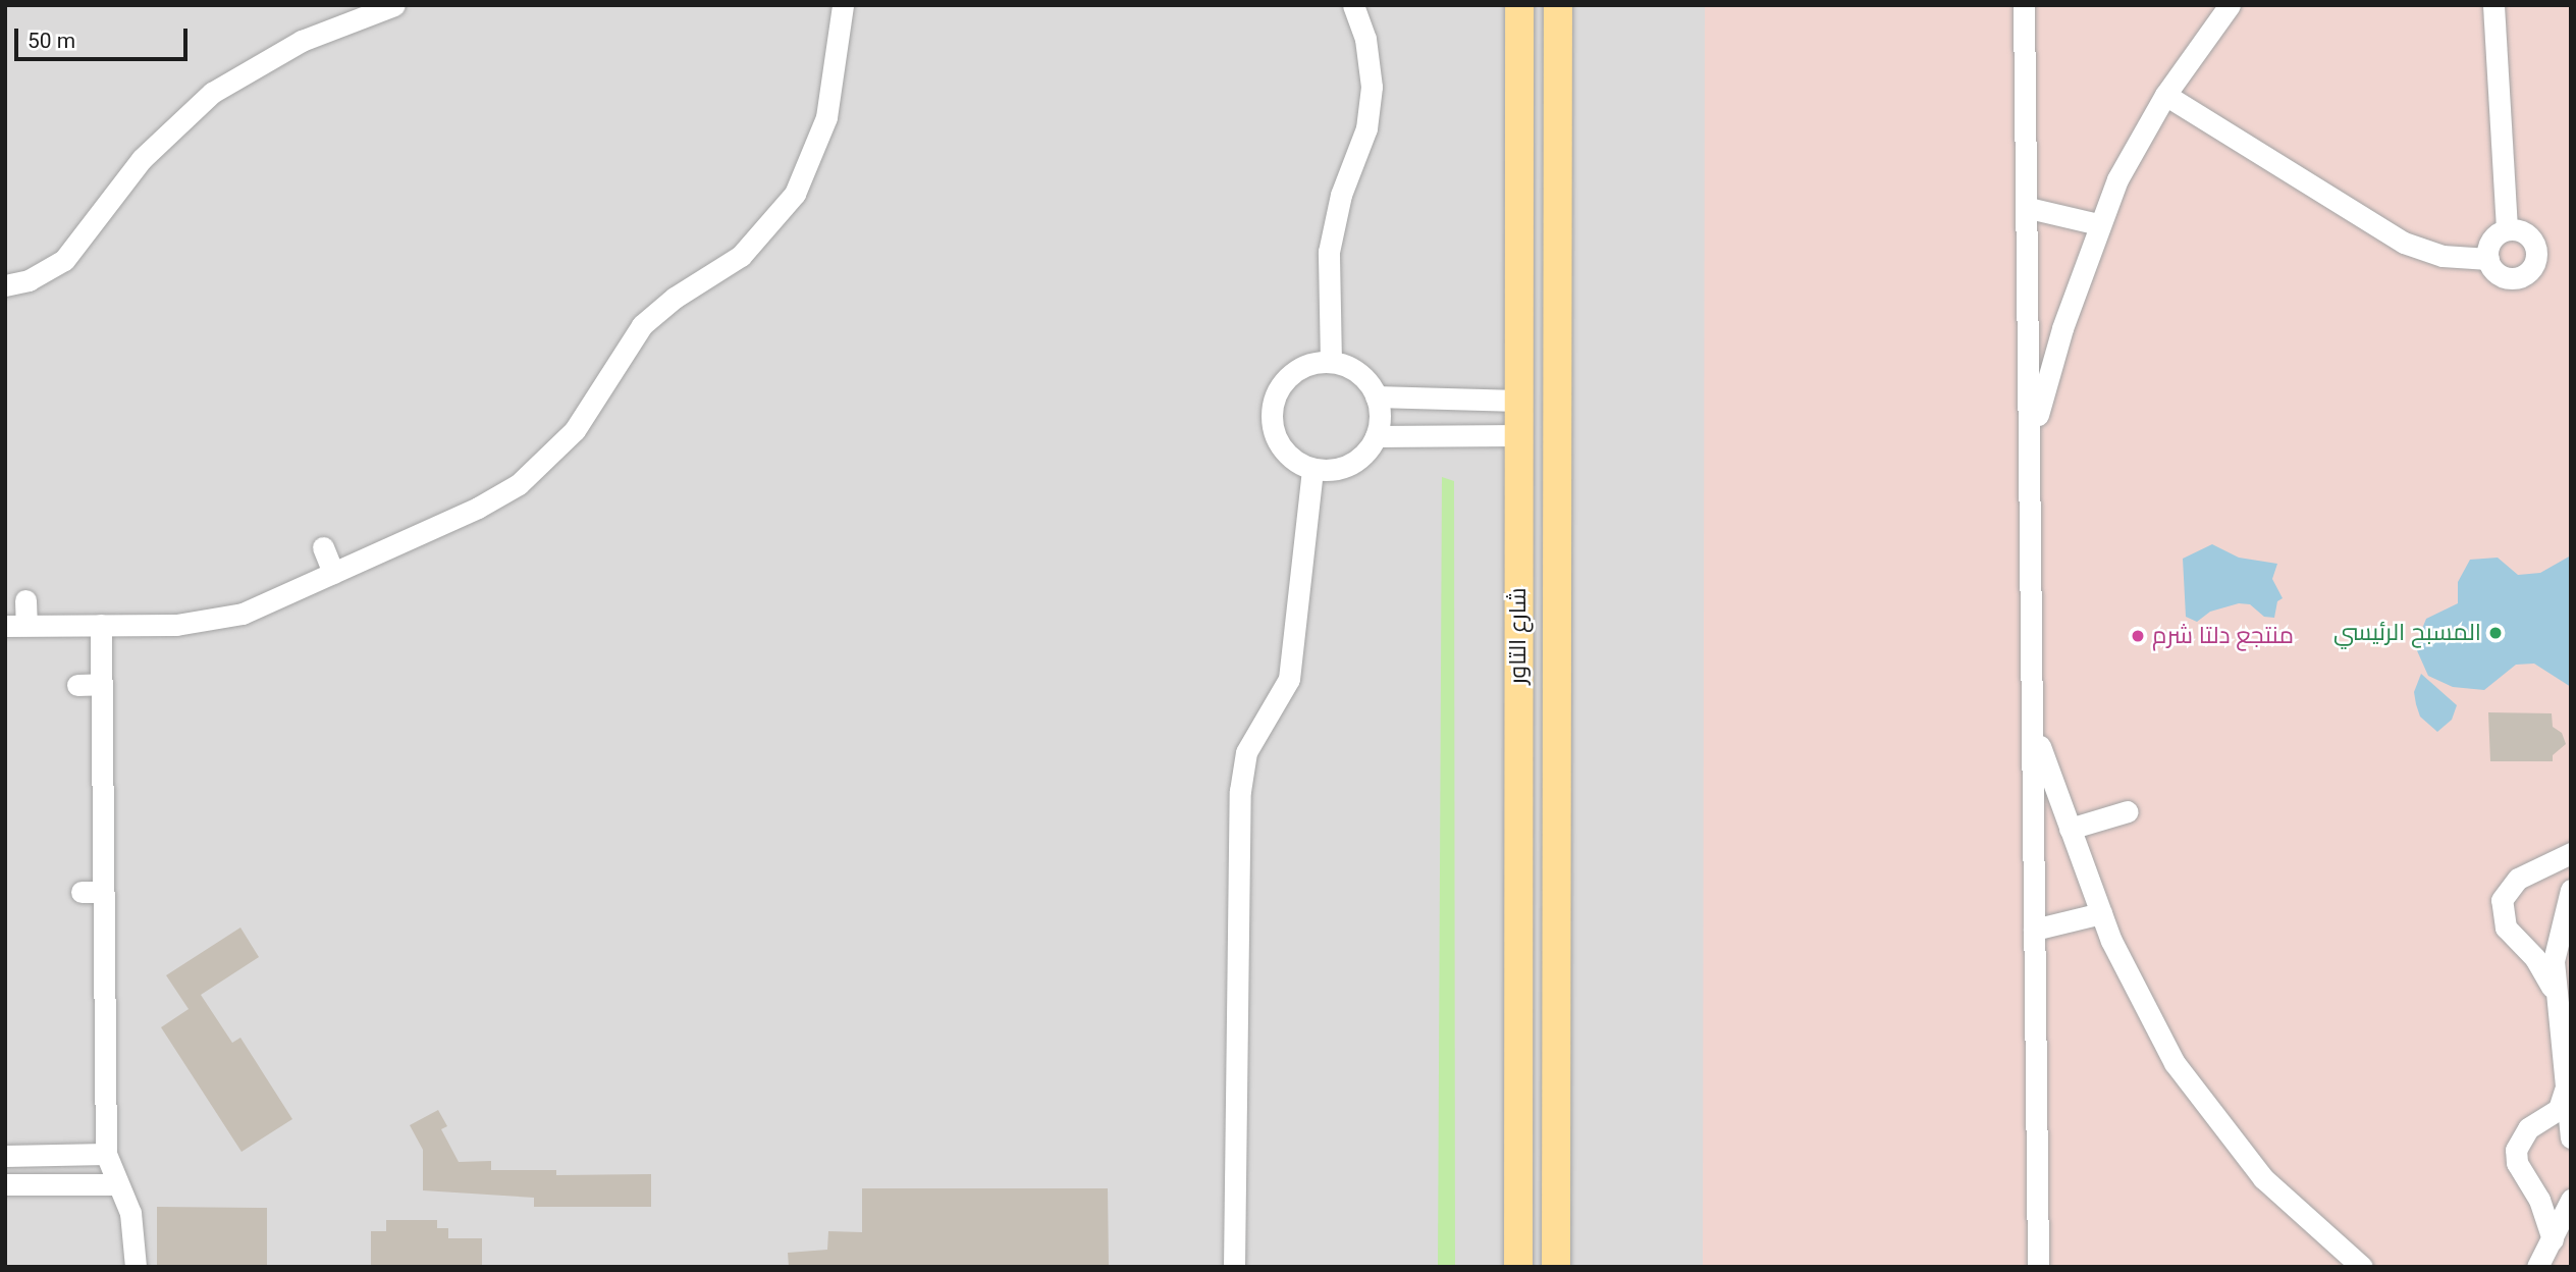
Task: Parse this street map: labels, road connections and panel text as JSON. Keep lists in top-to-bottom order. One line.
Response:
{"streets":{"main road":["شارع التاور"]},"places":["المسبح الرئيسي","منتجع دلتا شرم"],"scale_bar":"50 m"}
